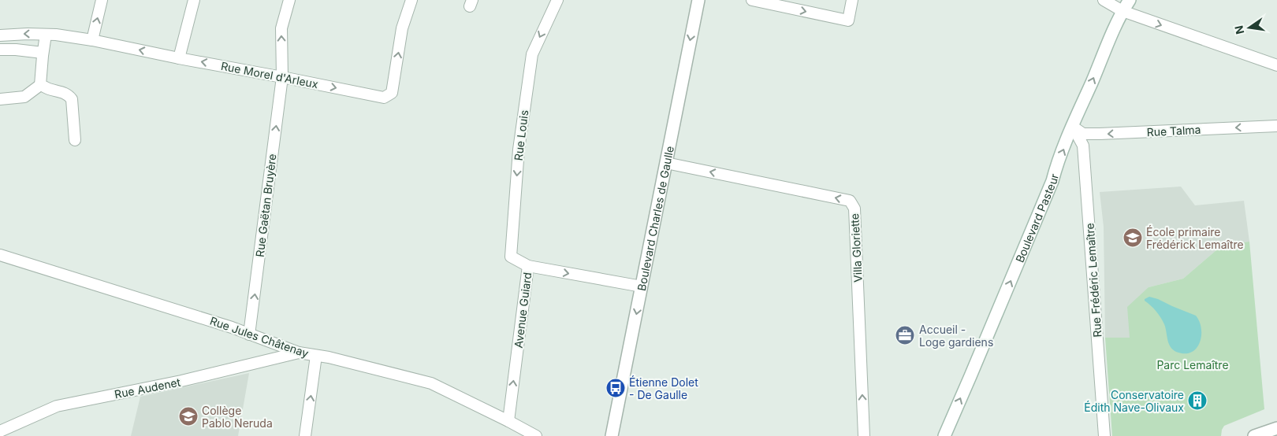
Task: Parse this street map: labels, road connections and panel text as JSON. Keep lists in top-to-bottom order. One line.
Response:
{"streets":{"main road":["Boulevard Pasteur","Boulevard Charles de Gaulle"],"street":["Rue Morel d'Arleux","Rue Talma","Rue Louis","Rue Gaëtan Bruyère","Villa Gloriette","Rue Frédéric Lemaître","Avenue Guiard","Rue Jules Châtenay","Rue Audenet"]},"crossings":[["Rue Morel d'Arleux","Rue Gaëtan Bruyère"],["Rue Talma","Boulevard Pasteur"],["Rue Talma","Rue Frédéric Lemaître"],["Rue Louis","Avenue Guiard"],["Rue Gaëtan Bruyère","Rue Jules Châtenay"],["Boulevard Pasteur","Rue Frédéric Lemaître"],["Boulevard Charles de Gaulle","Villa Gloriette"],["Boulevard Charles de Gaulle","Avenue Guiard"],["Avenue Guiard","Rue Jules Châtenay"],["Rue Jules Châtenay","Rue Audenet"]],"one_way":["Rue Louis","Rue Gaëtan Bruyère","Boulevard Pasteur","Boulevard Charles de Gaulle"],"parks":["Parc Lemaître"],"places":{"school or university":["École primaire Frédérick Lemaître","Collège Pablo Neruda"],"office":["Accueil - Loge gardiens"],"bus stop":["Étienne Dolet - De Gaulle"],"building":["Conservatoire Édith Nave-Olivaux"]},"north":"left"}
